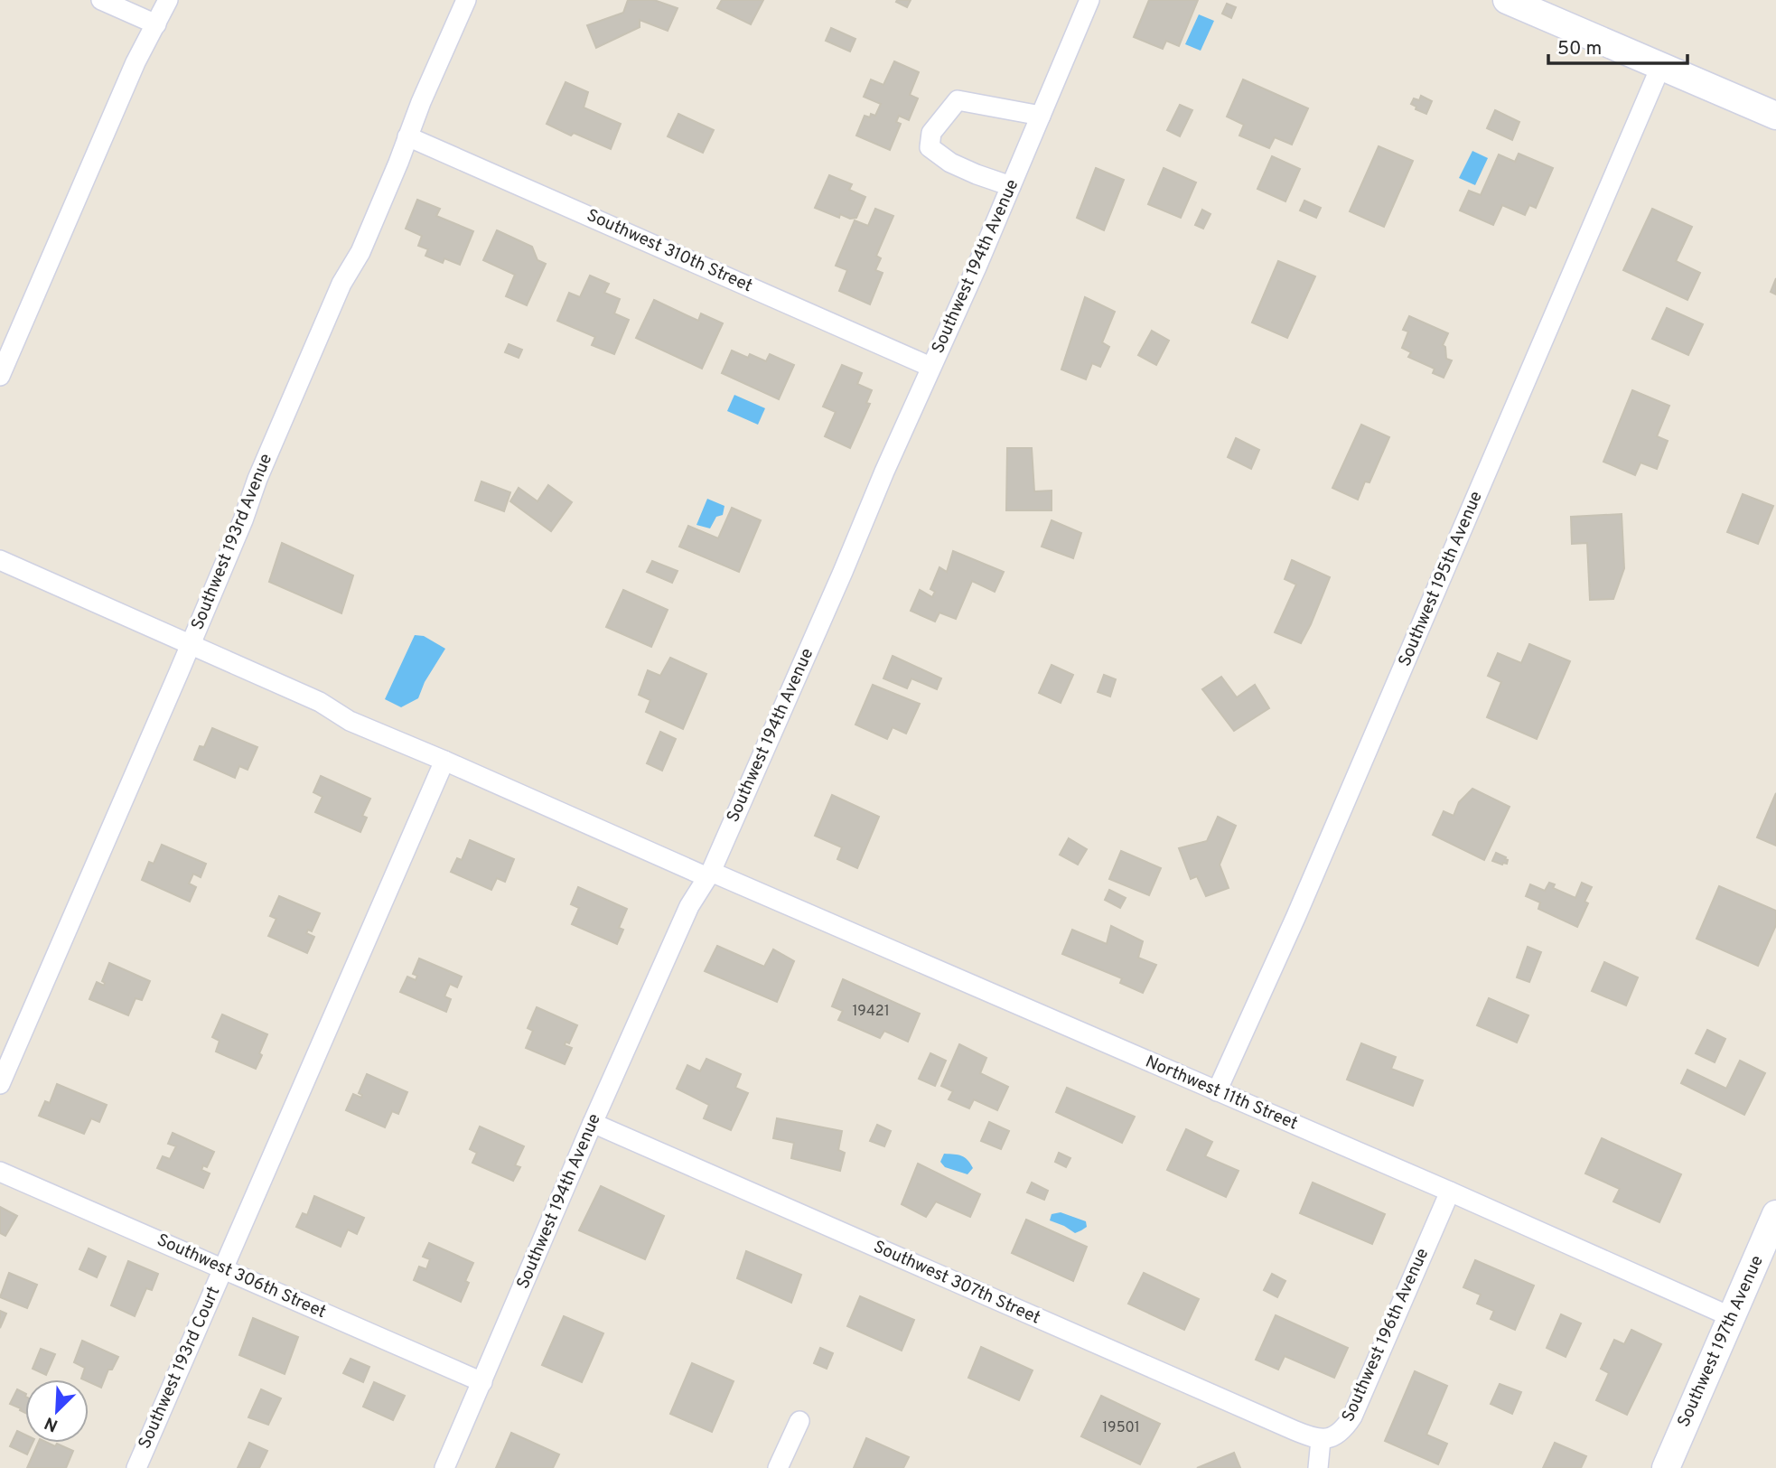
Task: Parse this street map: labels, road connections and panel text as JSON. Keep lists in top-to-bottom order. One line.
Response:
{"streets":{"street":["Southwest 310th Street","Southwest 194th Avenue","Southwest 193rd Avenue","Southwest 195th Avenue","Northwest 11th Street","Southwest 306th Street","Southwest 307th Street","Southwest 196th Avenue","Southwest 197th Avenue","Southwest 193rd Court"]},"crossings":[["Southwest 310th Street","Southwest 194th Avenue"],["Southwest 310th Street","Southwest 193rd Avenue"],["Southwest 194th Avenue","Northwest 11th Street"],["Southwest 194th Avenue","Southwest 306th Street"],["Southwest 194th Avenue","Southwest 307th Street"],["Southwest 193rd Avenue","Northwest 11th Street"],["Southwest 195th Avenue","Northwest 11th Street"],["Northwest 11th Street","Southwest 196th Avenue"],["Northwest 11th Street","Southwest 197th Avenue"],["Northwest 11th Street","Southwest 193rd Court"],["Southwest 306th Street","Southwest 193rd Court"],["Southwest 307th Street","Southwest 196th Avenue"]],"house_numbers":["19421","19501"],"scale_bar":"50 m","north":"bottom left"}
